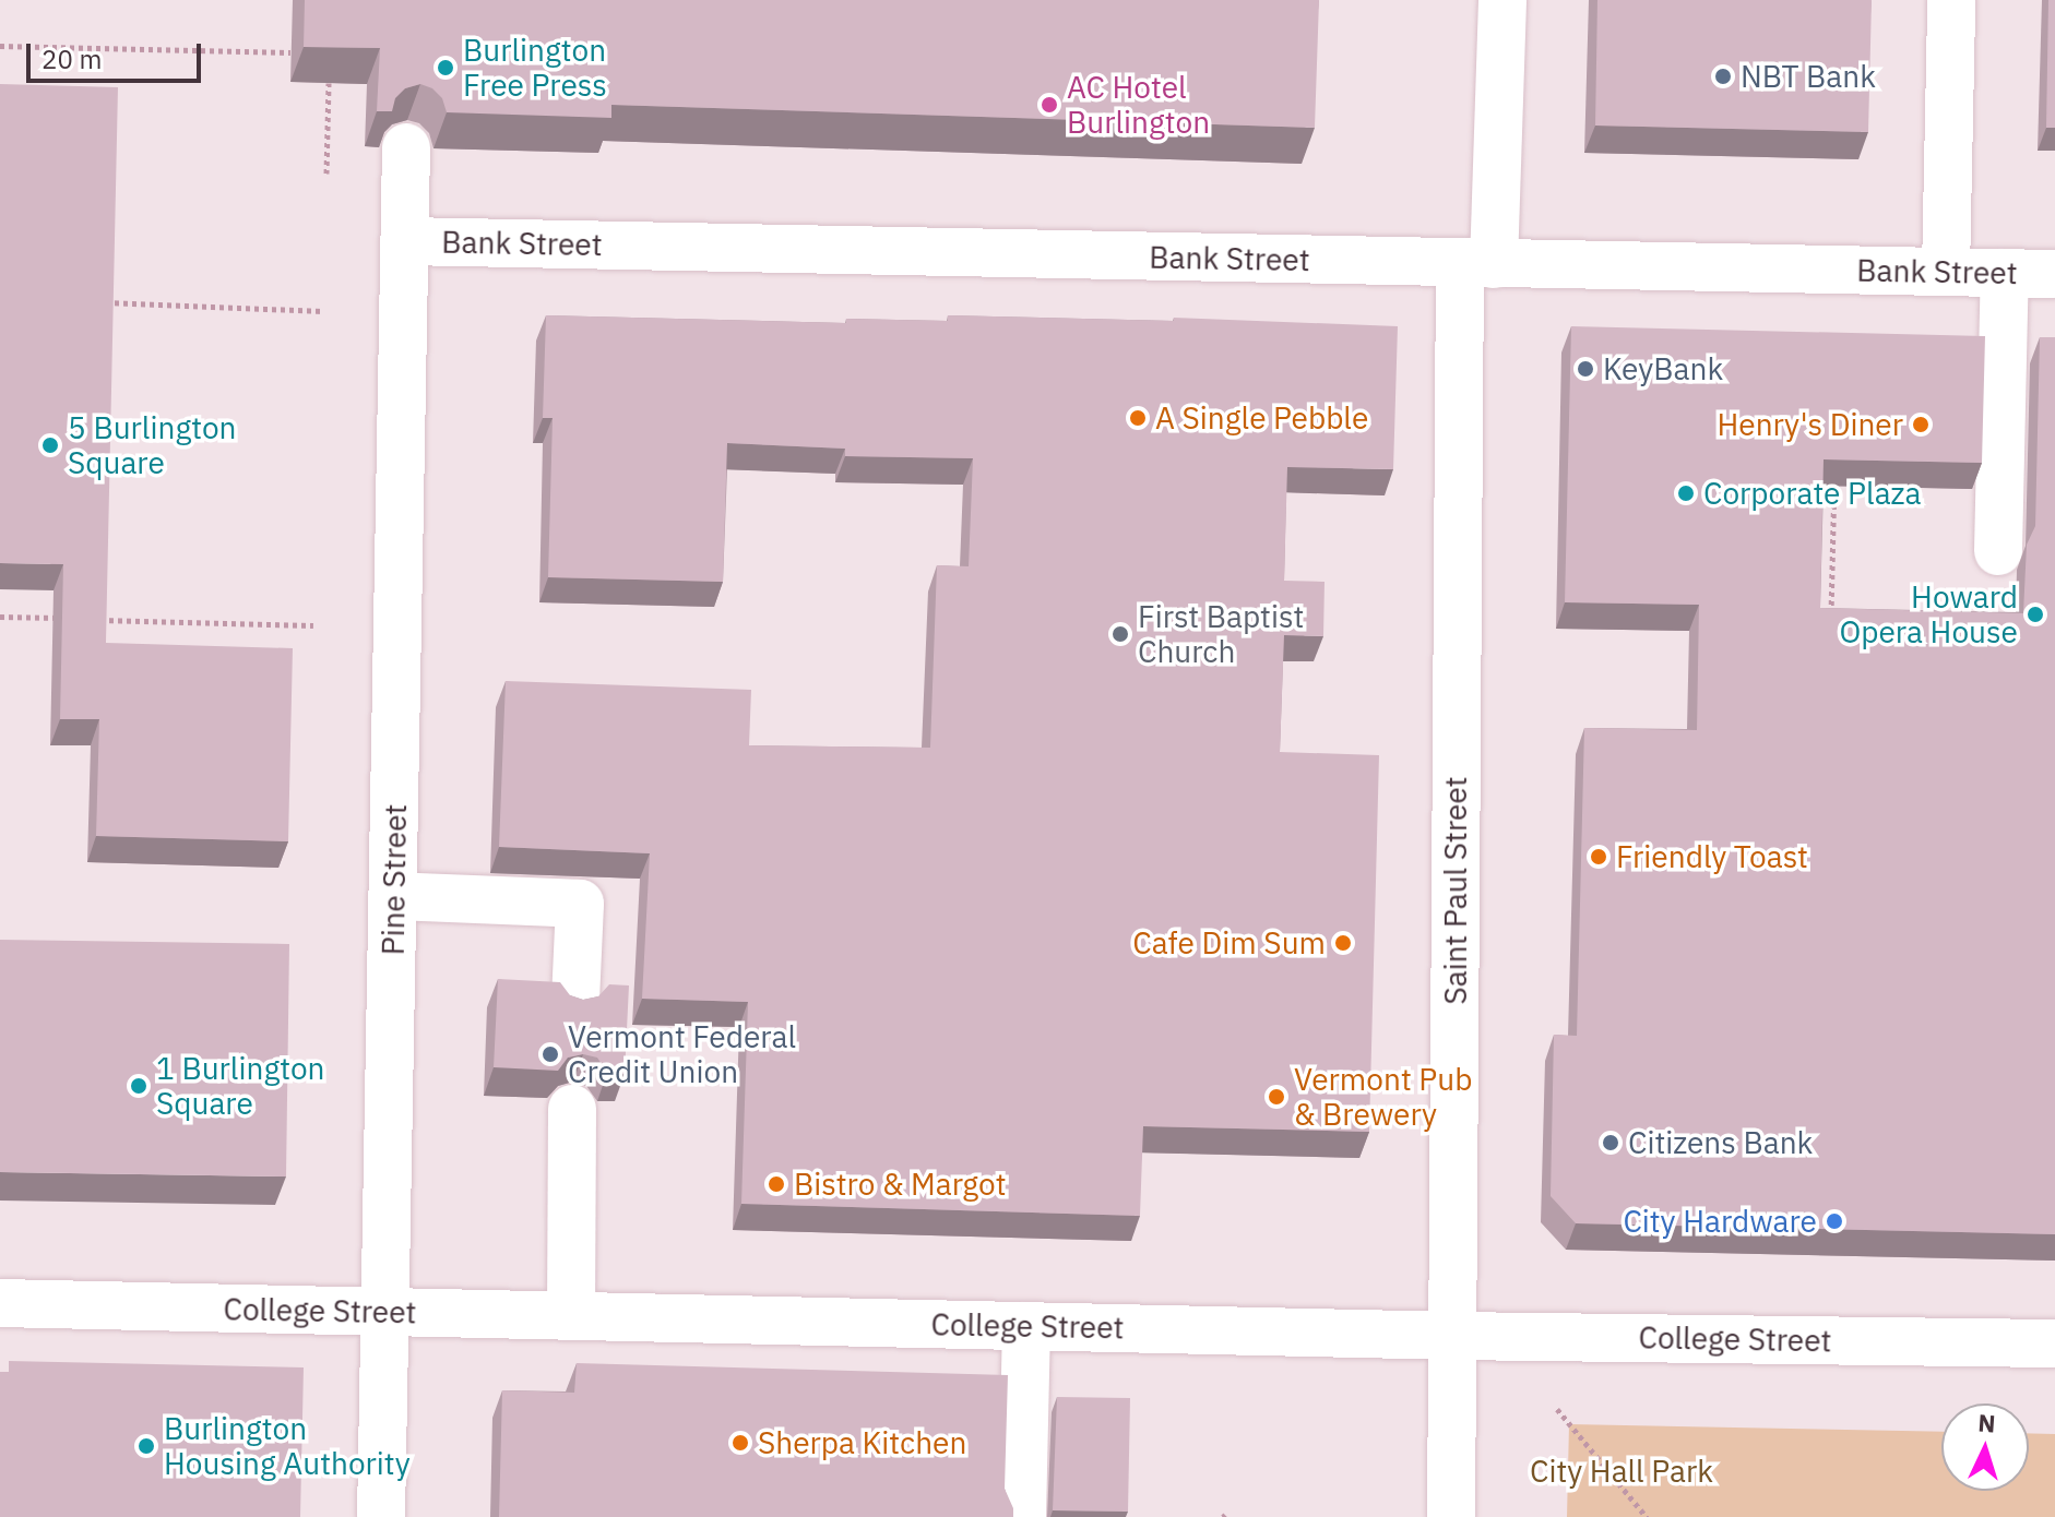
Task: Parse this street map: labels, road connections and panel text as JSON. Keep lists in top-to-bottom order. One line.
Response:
{"streets":{"street":["Bank Street","Pine Street","Saint Paul Street","College Street"]},"crossings":[["Bank Street","Pine Street"],["Bank Street","Saint Paul Street"],["Pine Street","College Street"],["Saint Paul Street","College Street"]],"parks":["City Hall Park"],"places":["Burlington Free Press","NBT Bank","AC Hotel Burlington","KeyBank","A Single Pebble","Henry's Diner","5 Burlington Square","Corporate Plaza","Howard Opera House","First Baptist Church","Friendly Toast","Cafe Dim Sum","Vermont Federal Credit Union","1 Burlington Square","Vermont Pub & Brewery","Citizens Bank","Bistro & Margot","City Hardware","Sherpa Kitchen","Burlington Housing Authority"],"scale_bar":"20 m","north":"top"}
